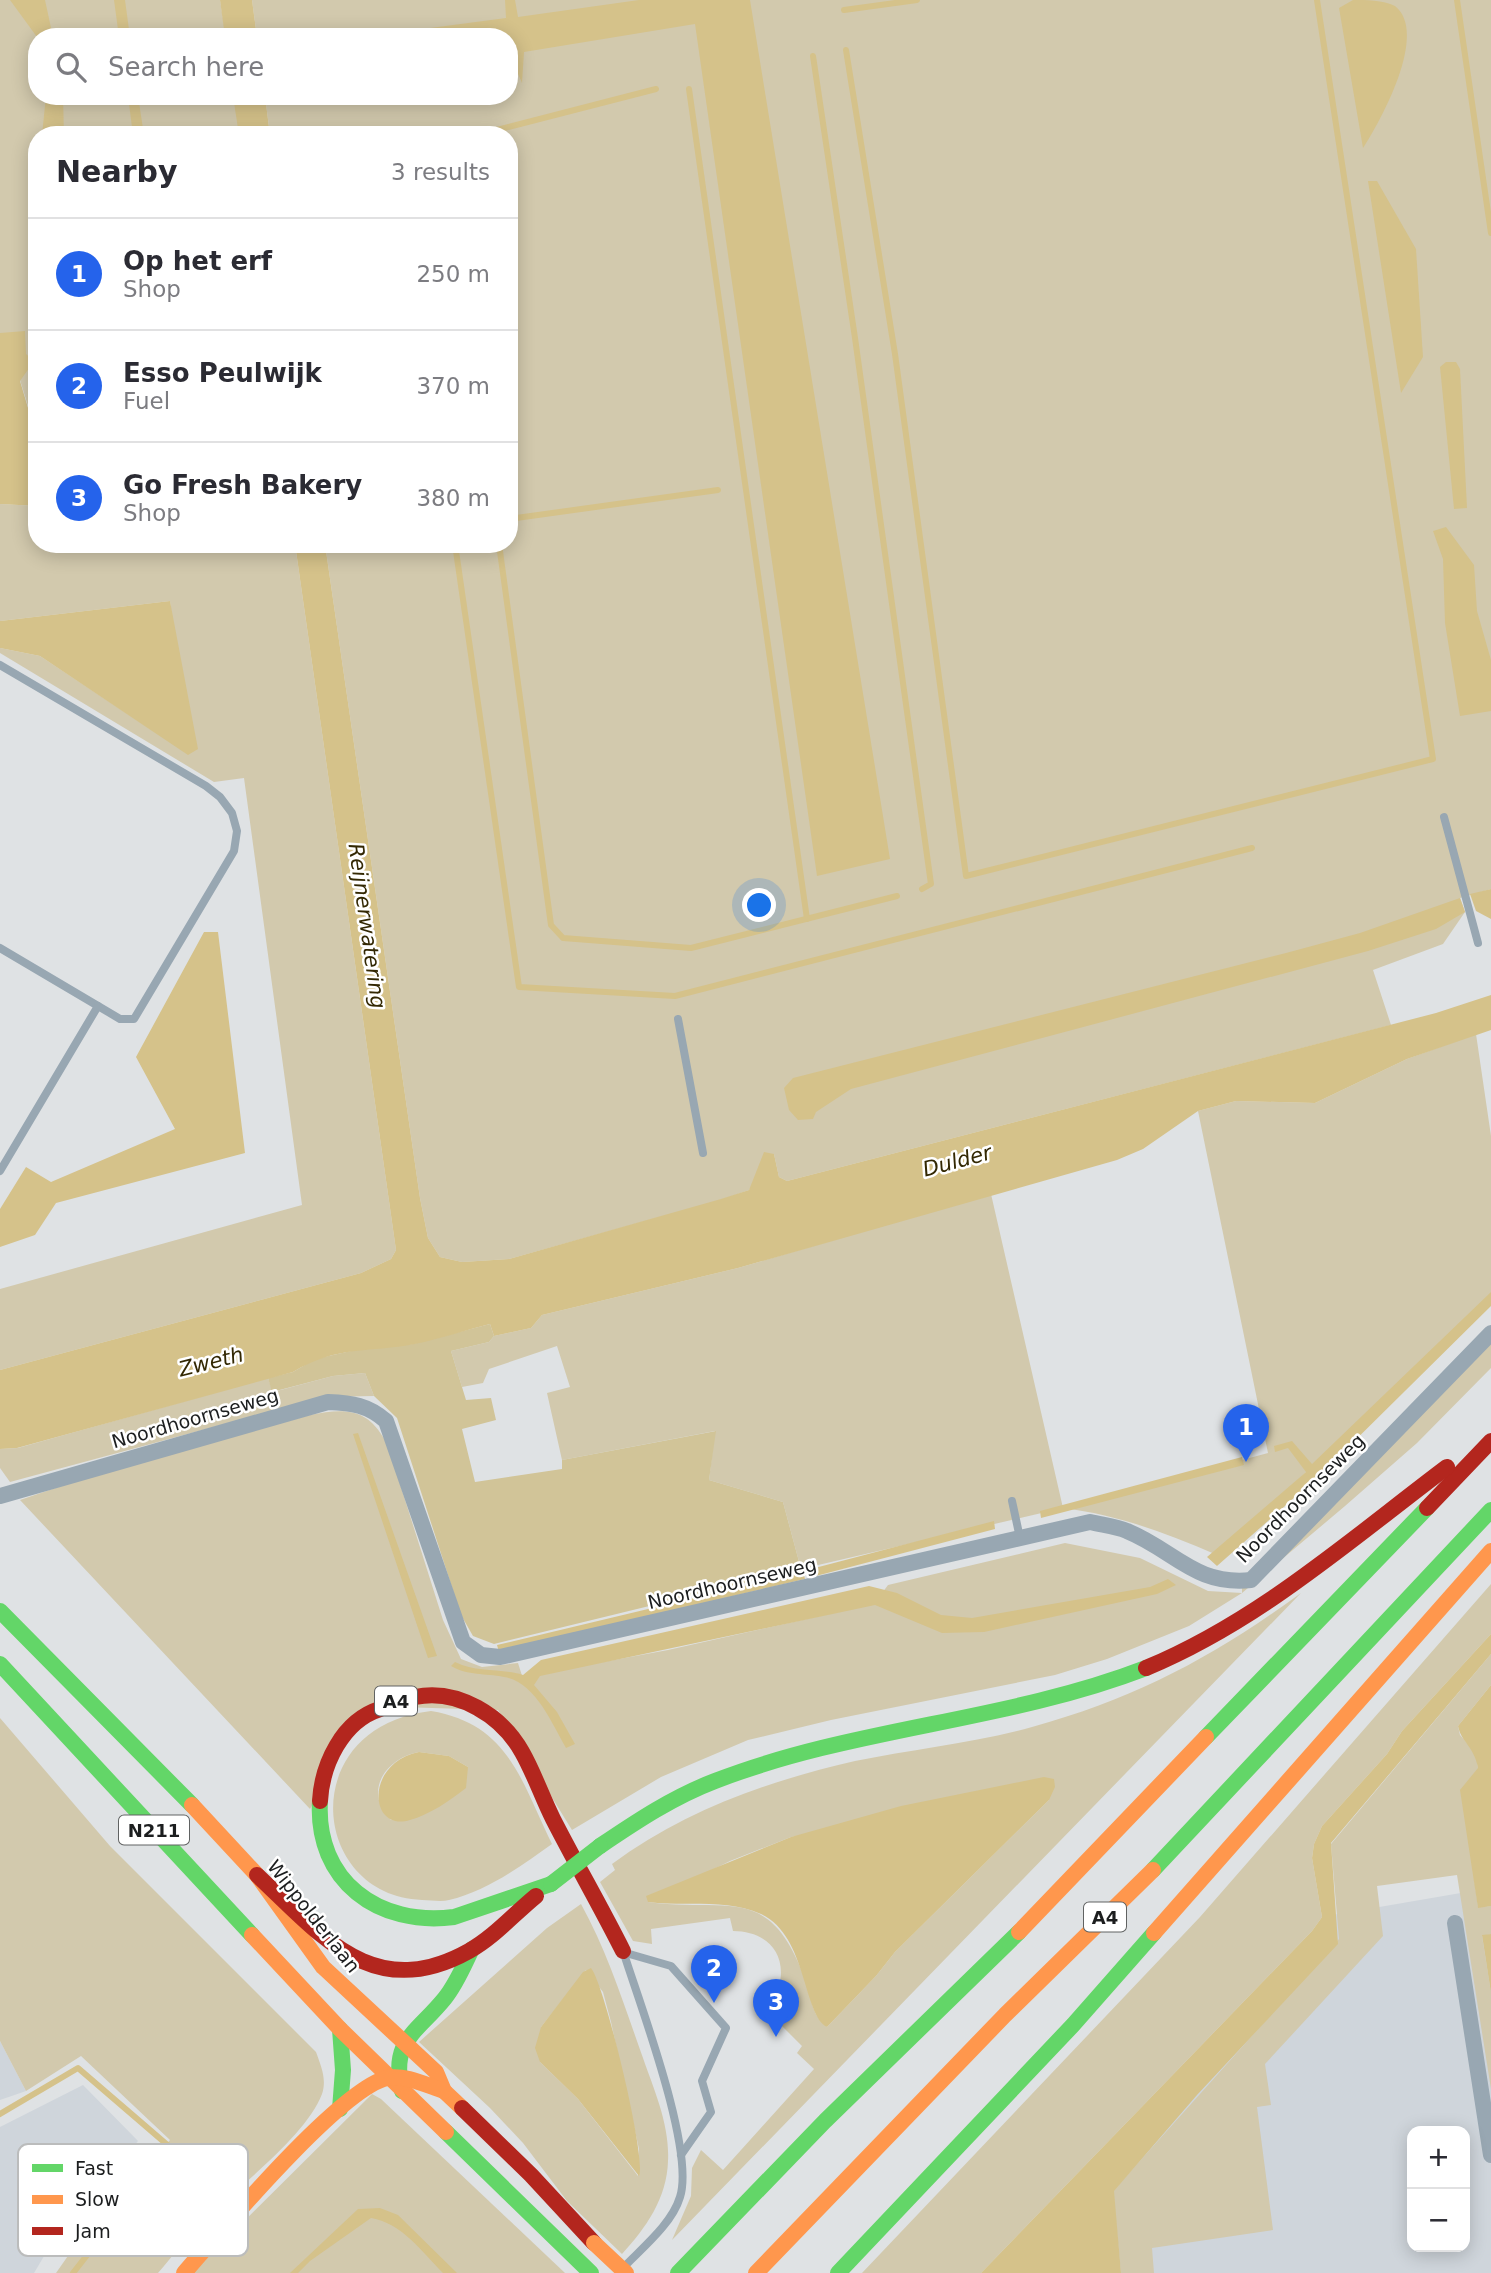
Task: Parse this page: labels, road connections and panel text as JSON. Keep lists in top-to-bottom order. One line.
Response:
{"streets":{"main road":["A4","N211","Wippolderlaan"],"street":["Noordhoornseweg"]},"crossings":[["A4","Wippolderlaan"]],"water":["Reijnerwatering","Dulder","Zweth"],"legend":["Fast","Slow","Jam"],"page":{"search":"Search here","heading":["Nearby","3 results"],"list":[{"mark":"1","name":"Op het erf","note":"Shop","value":"250 m"},{"mark":"2","name":"Esso Peulwijk","note":"Fuel","value":"370 m"},{"mark":"3","name":"Go Fresh Bakery","note":"Shop","value":"380 m"}],"pins":["1","2","3"],"map_buttons":["+","−"]}}
